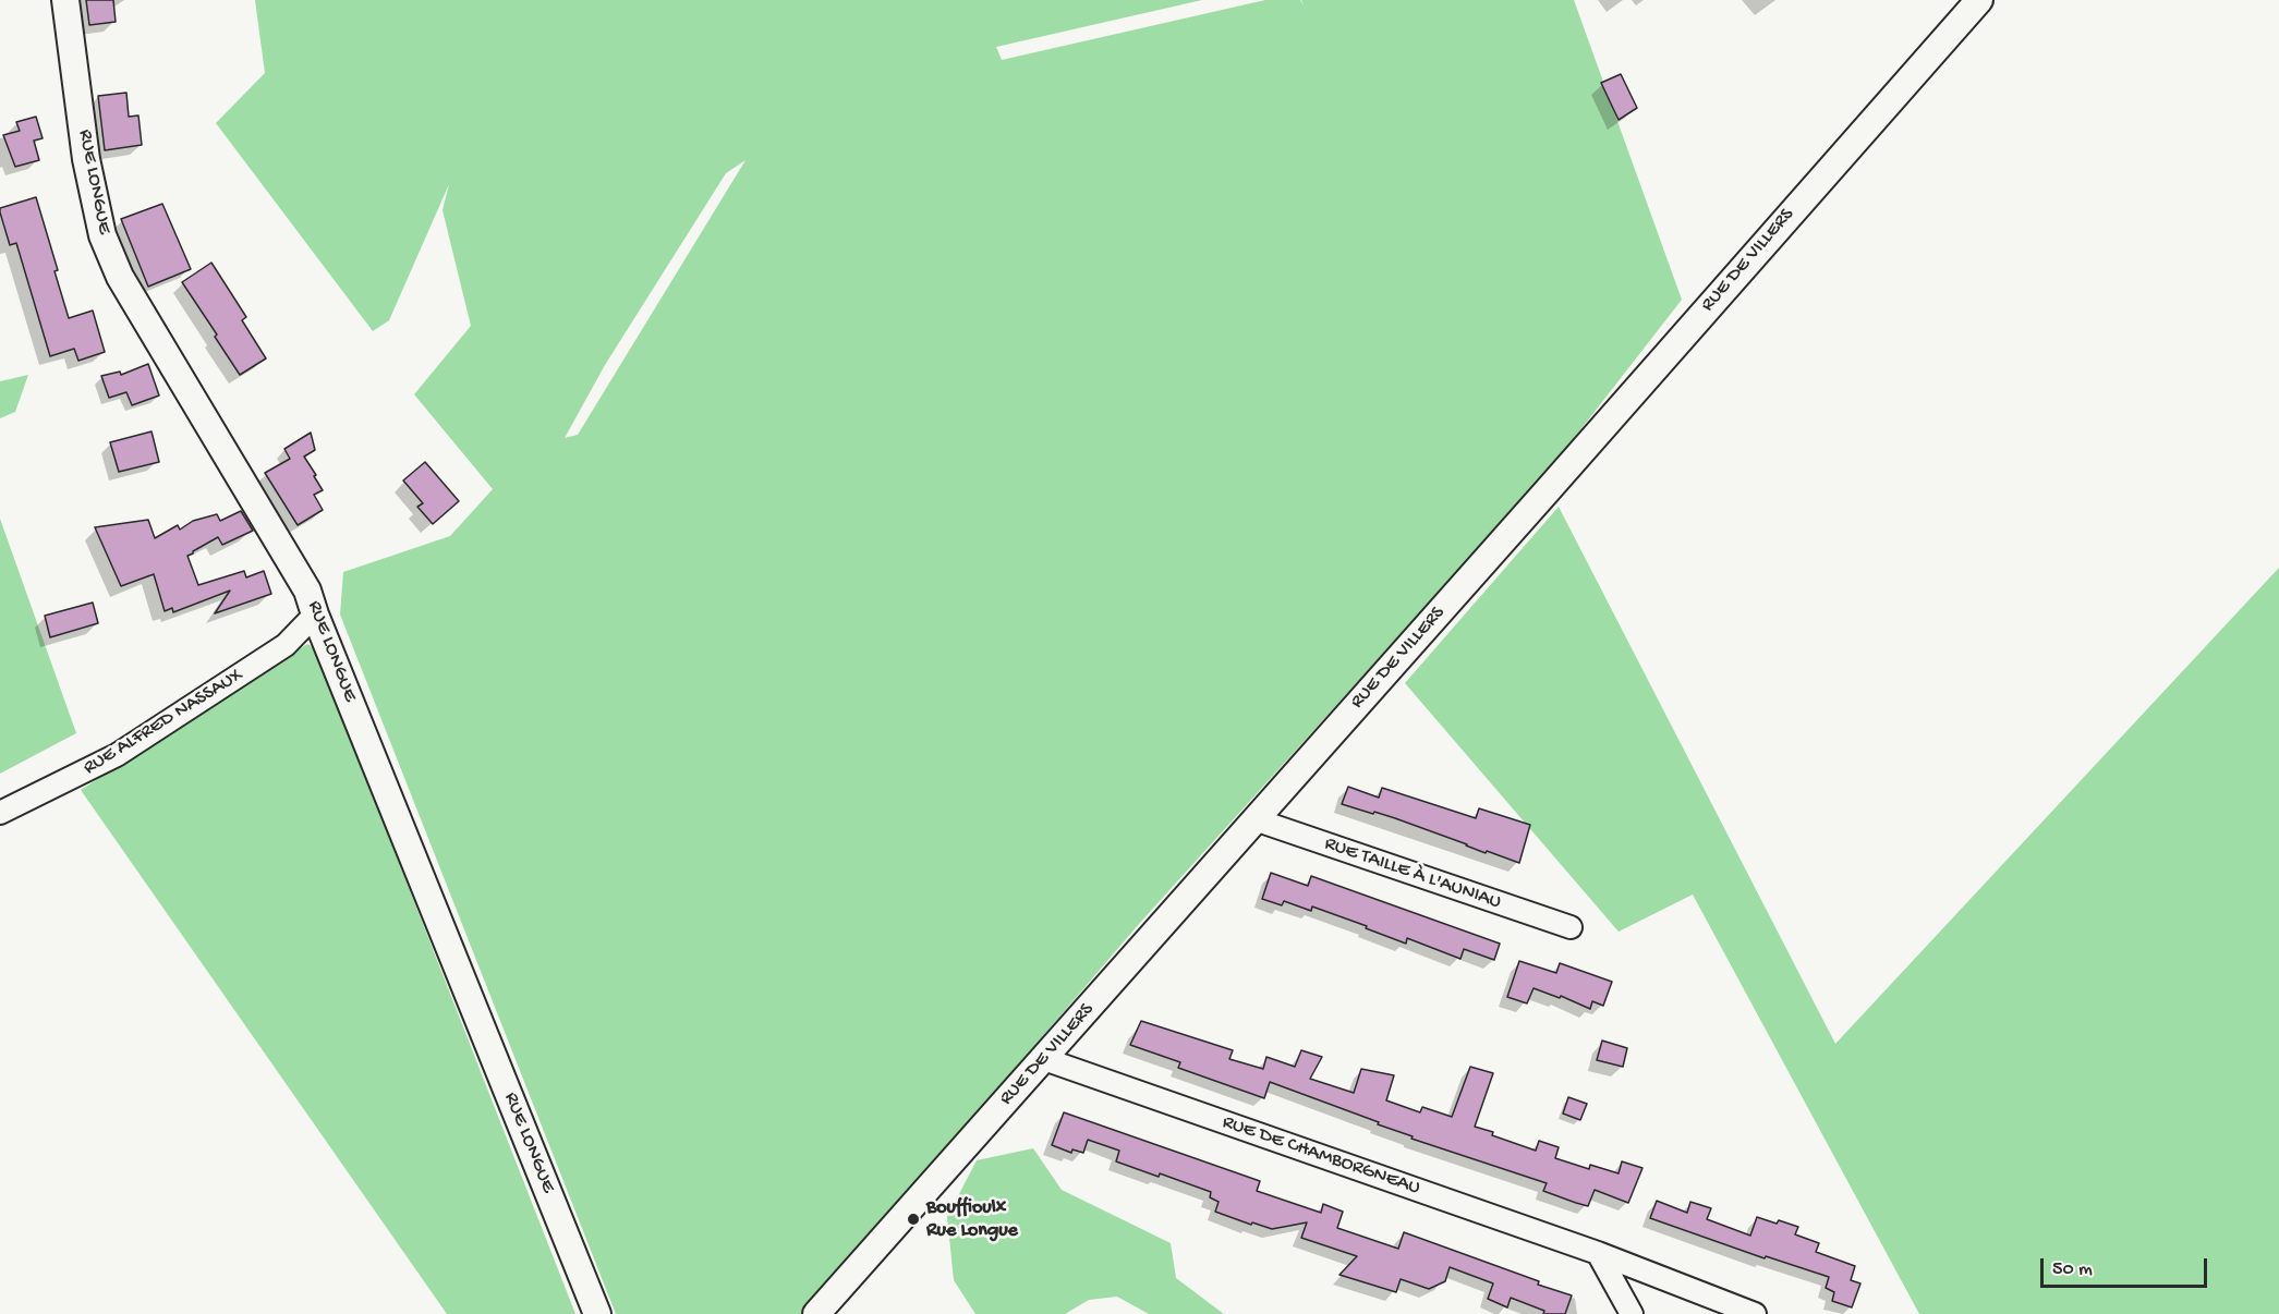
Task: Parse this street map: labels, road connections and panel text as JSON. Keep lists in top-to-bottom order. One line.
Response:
{"streets":{"street":["RUE LONGUE","RUE DE VILLERS","RUE ALFRED NASSAUX","RUE TAILLE À L'AUNIAU","RUE DE CHAMBORGNEAU"]},"crossings":[["RUE LONGUE","RUE ALFRED NASSAUX"],["RUE DE VILLERS","RUE TAILLE À L'AUNIAU"],["RUE DE VILLERS","RUE DE CHAMBORGNEAU"]],"places":["Bouffioulx Rue Longue"],"scale_bar":"50 m"}
